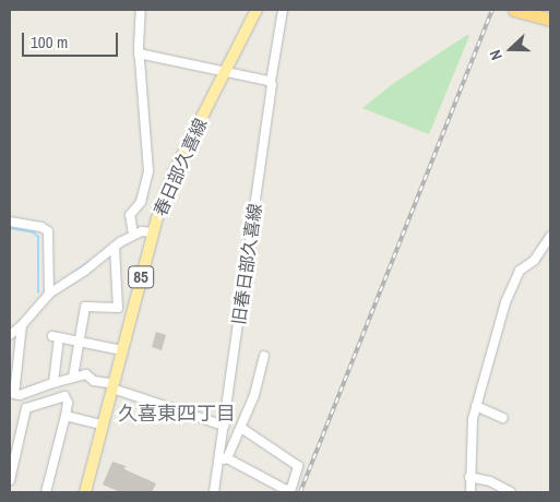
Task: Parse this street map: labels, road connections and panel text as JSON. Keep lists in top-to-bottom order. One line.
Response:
{"streets":{"main road":["春日部久喜線","85"],"street":["旧春日部久喜線"]},"districts":["久喜東四丁目"],"scale_bar":"100 m","north":"left"}
